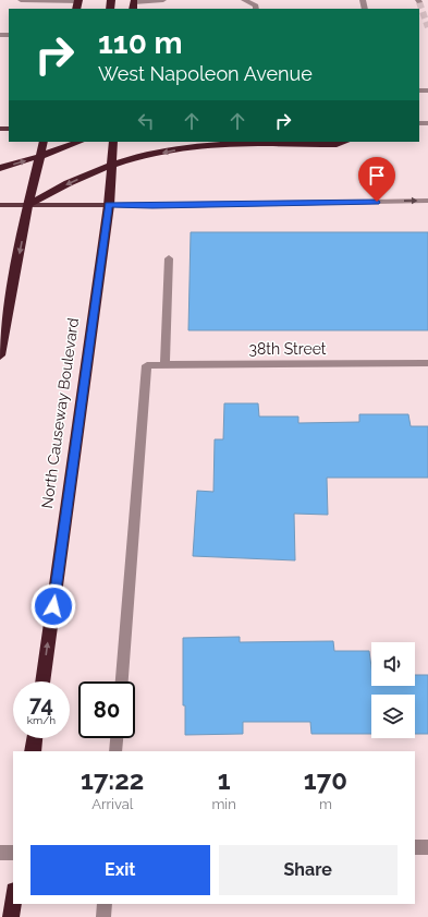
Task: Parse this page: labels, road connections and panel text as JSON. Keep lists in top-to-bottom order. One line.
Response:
{"streets":{"highway":["North Causeway Boulevard"],"street":["38th Street"]},"page":{"turn":["110 m","West Napoleon Avenue"],"speed":"74 km/h","limit":"80","eta":["17:22","Arrival","1","min","170","m"],"buttons":["Exit","Share"]}}
